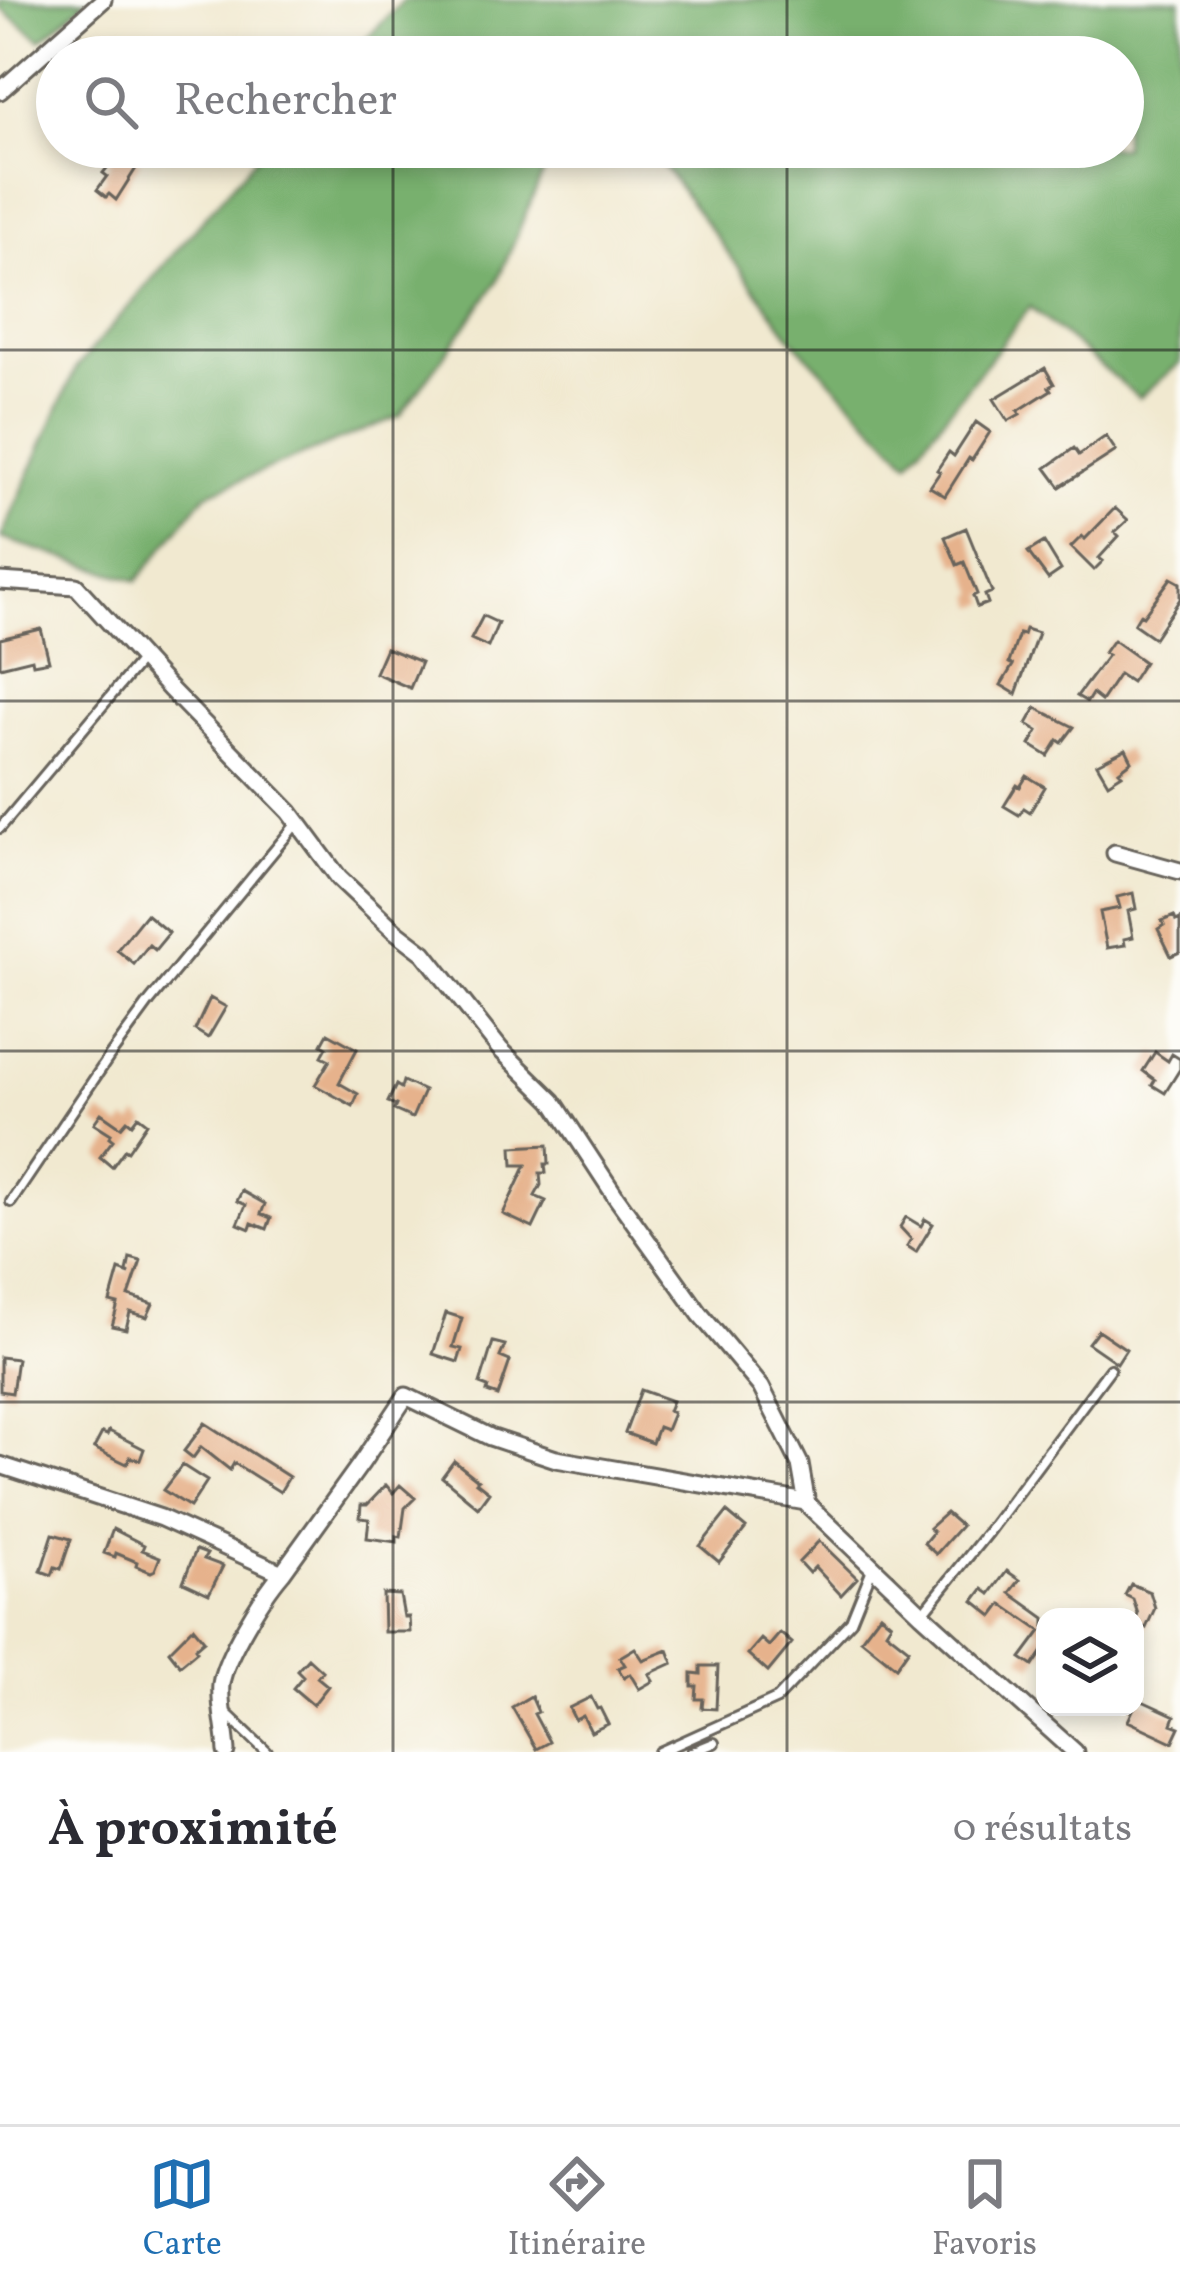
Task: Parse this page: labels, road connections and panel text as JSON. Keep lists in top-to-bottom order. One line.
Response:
{"page":{"search":"Rechercher","heading":["À proximité","0 résultats"],"nav":["Carte","Itinéraire","Favoris"]}}
